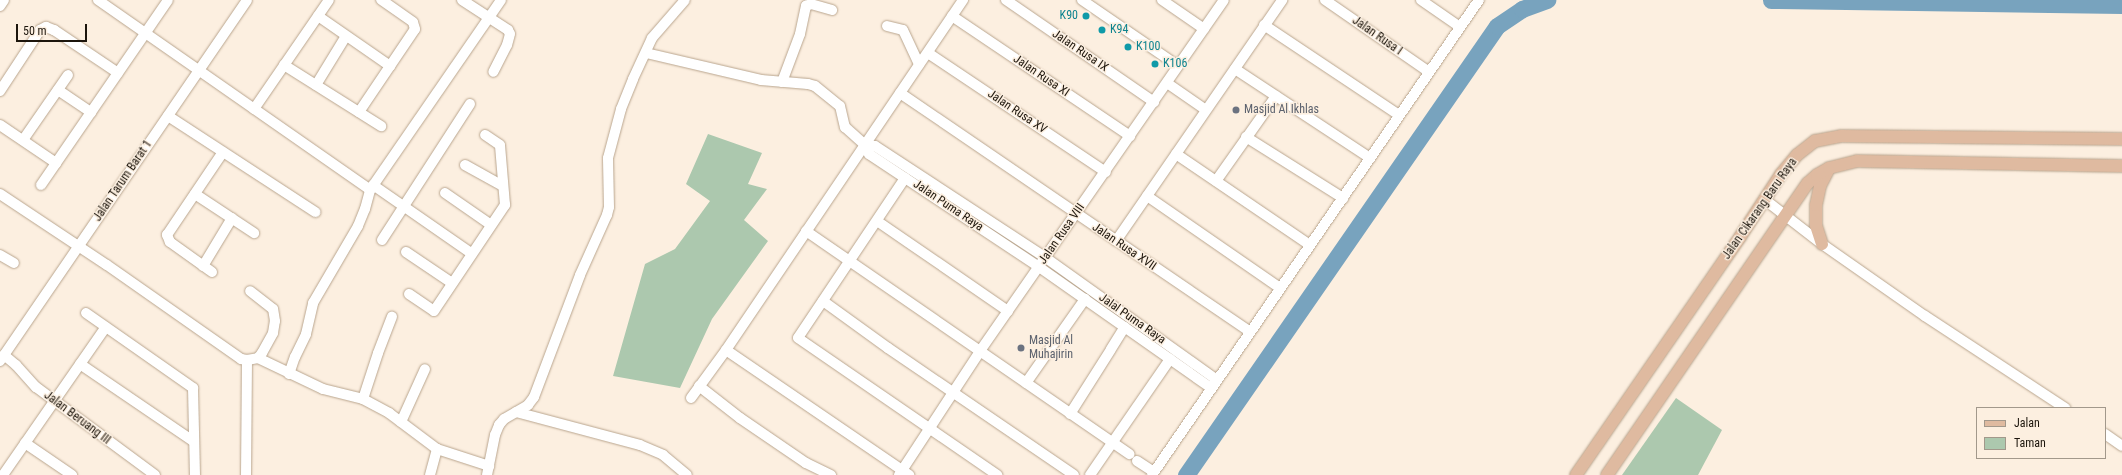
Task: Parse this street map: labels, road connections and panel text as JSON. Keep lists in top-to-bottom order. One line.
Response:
{"streets":{"main road":["Jalan Cikarang Baru Raya"],"street":["Jalan Rusa I","Jalan Rusa IX","Jalan Rusa XI","Jalan Rusa XV","Jalan Tarum Barat 1","Jalan Puma Raya","Jalan Rusa VIII","Jalan Rusa XVII","Jalal Puma Raya","Jalan Beruang III"]},"crossings":[["Jalan Rusa IX","Jalan Rusa VIII"],["Jalan Rusa XI","Jalan Rusa VIII"],["Jalan Rusa XV","Jalan Rusa VIII"],["Jalan Tarum Barat 1","Jalan Beruang III"],["Jalan Puma Raya","Jalan Rusa VIII"],["Jalan Puma Raya","Jalal Puma Raya"],["Jalan Rusa VIII","Jalan Rusa XVII"],["Jalan Rusa VIII","Jalal Puma Raya"]],"places":["K90","K94","K100","K106","Masjid Al Ikhlas","Masjid Al Muhajirin"],"legend":["Jalan","Taman"],"scale_bar":"50 m"}
